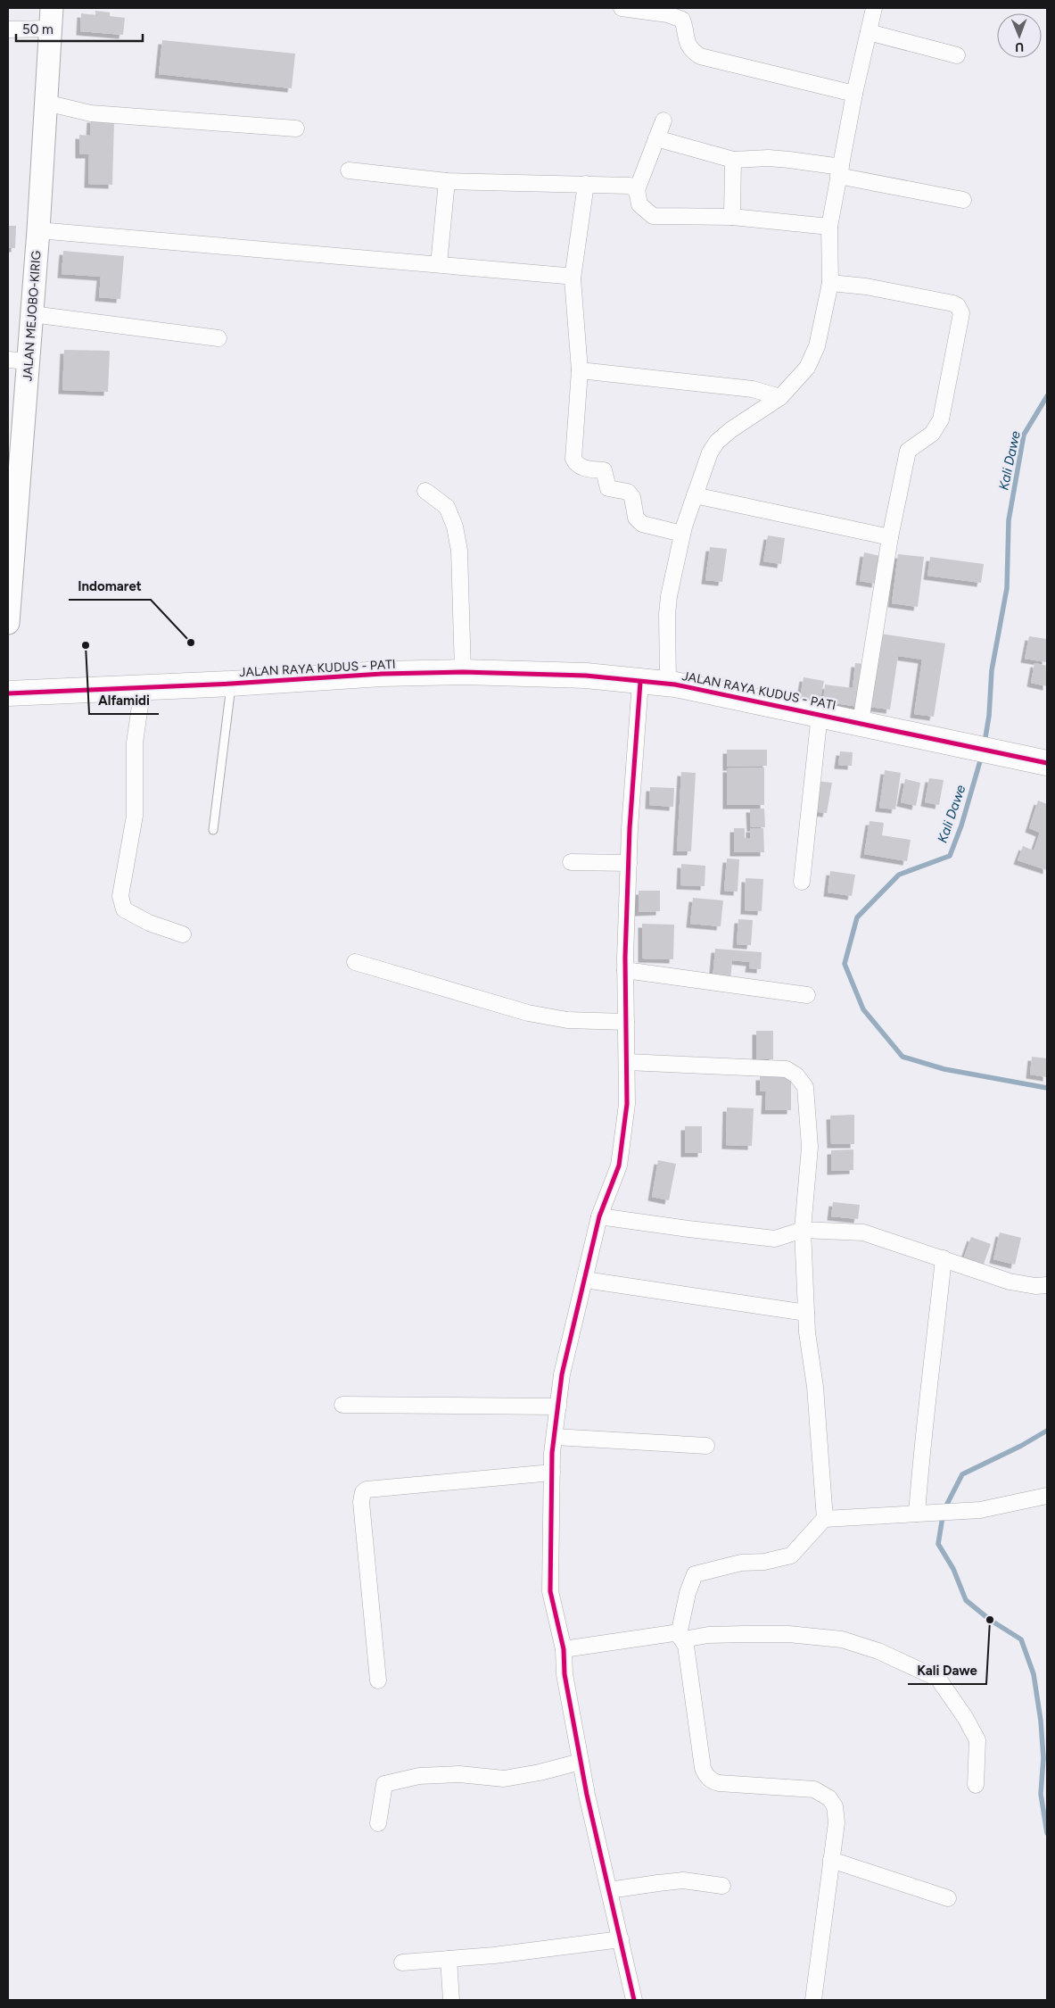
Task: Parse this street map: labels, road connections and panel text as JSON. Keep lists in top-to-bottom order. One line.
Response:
{"streets":{"highway":["JALAN RAYA KUDUS - PATI"],"street":["JALAN MEJOBO-KIRIG"]},"water":["Kali Dawe"],"places":["Indomaret","Alfamidi","Kali Dawe"],"scale_bar":"50 m","north":"bottom"}
